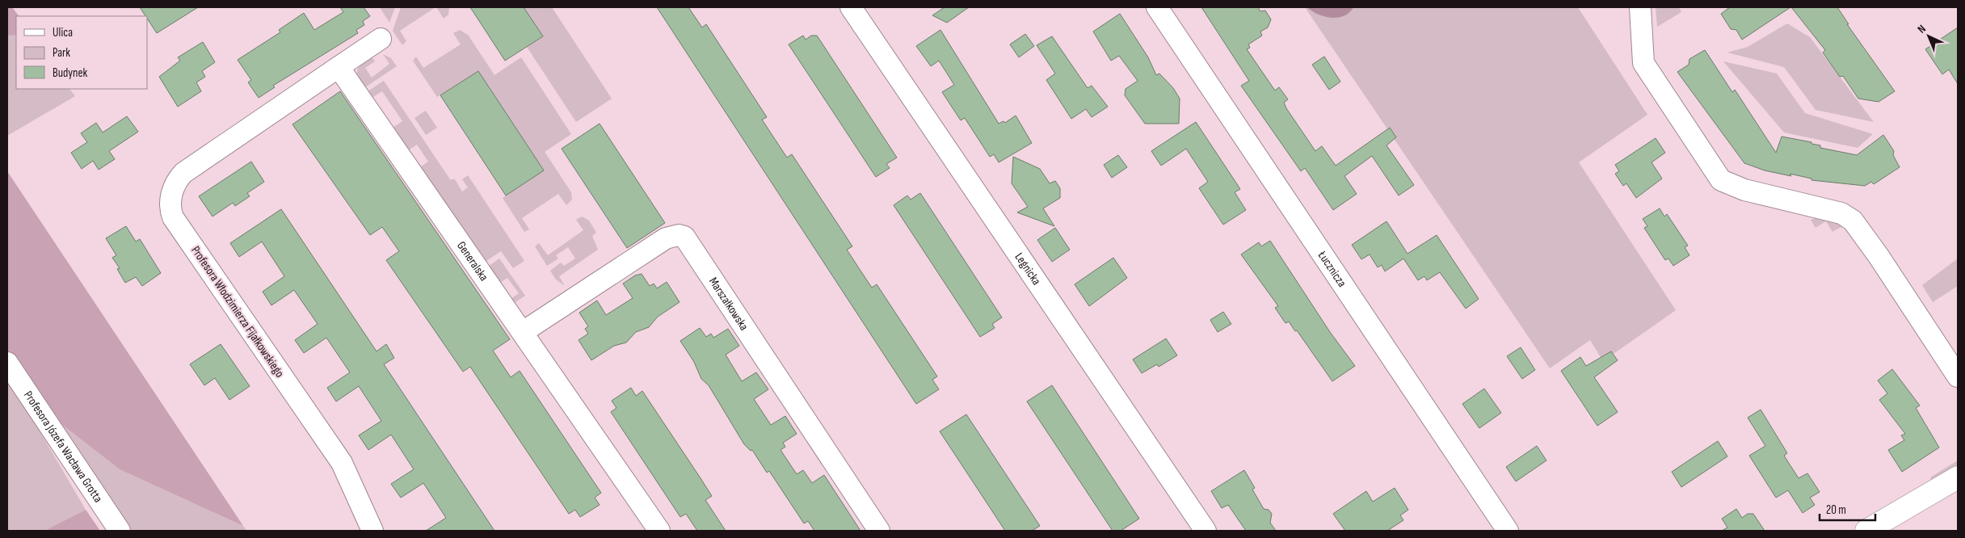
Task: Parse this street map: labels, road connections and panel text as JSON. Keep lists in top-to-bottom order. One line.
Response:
{"streets":{"street":["Generalska","Legnicka","Łucznicza","Marszałkowska","Profesora Włodzimierza Fijałkowskiego","Profesora Józefa Wacława Grotta"]},"crossings":[["Generalska","Marszałkowska"],["Generalska","Profesora Włodzimierza Fijałkowskiego"]],"legend":["Ulica","Park","Budynek"],"scale_bar":"20 m","north":"top left"}
